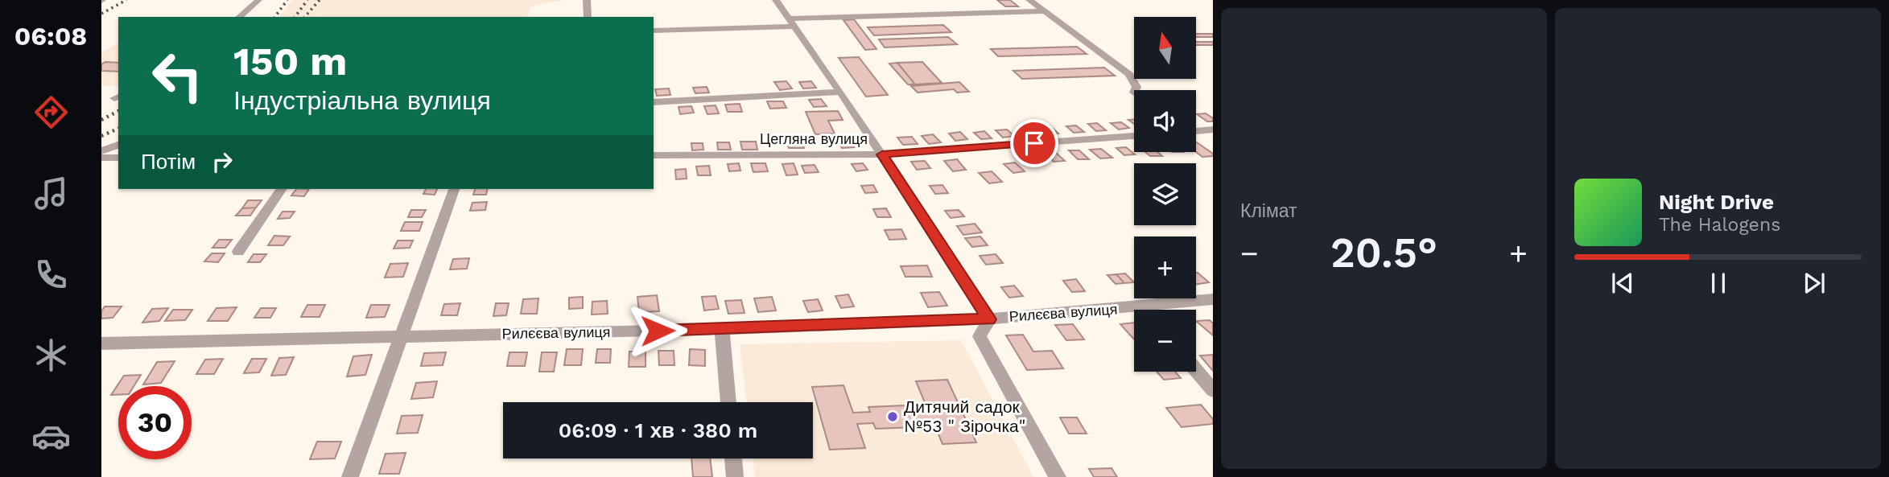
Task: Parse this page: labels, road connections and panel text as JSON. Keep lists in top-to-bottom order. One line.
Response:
{"streets":{"street":["Цегляна вулиця","Рилєєва вулиця"]},"places":["Дитячий садок №53 \" Зірочка\""],"north":"top","page":{"tabs":"06:08","tile":"Клімат","map_buttons":["+","−"],"turn":["150 m","Індустріальна вулиця"],"then":"Потім","song":["Night Drive","The Halogens"],"heat":["−","20.5°","+"],"limit":"30","trip":"06:09 · 1 хв · 380 m"}}
